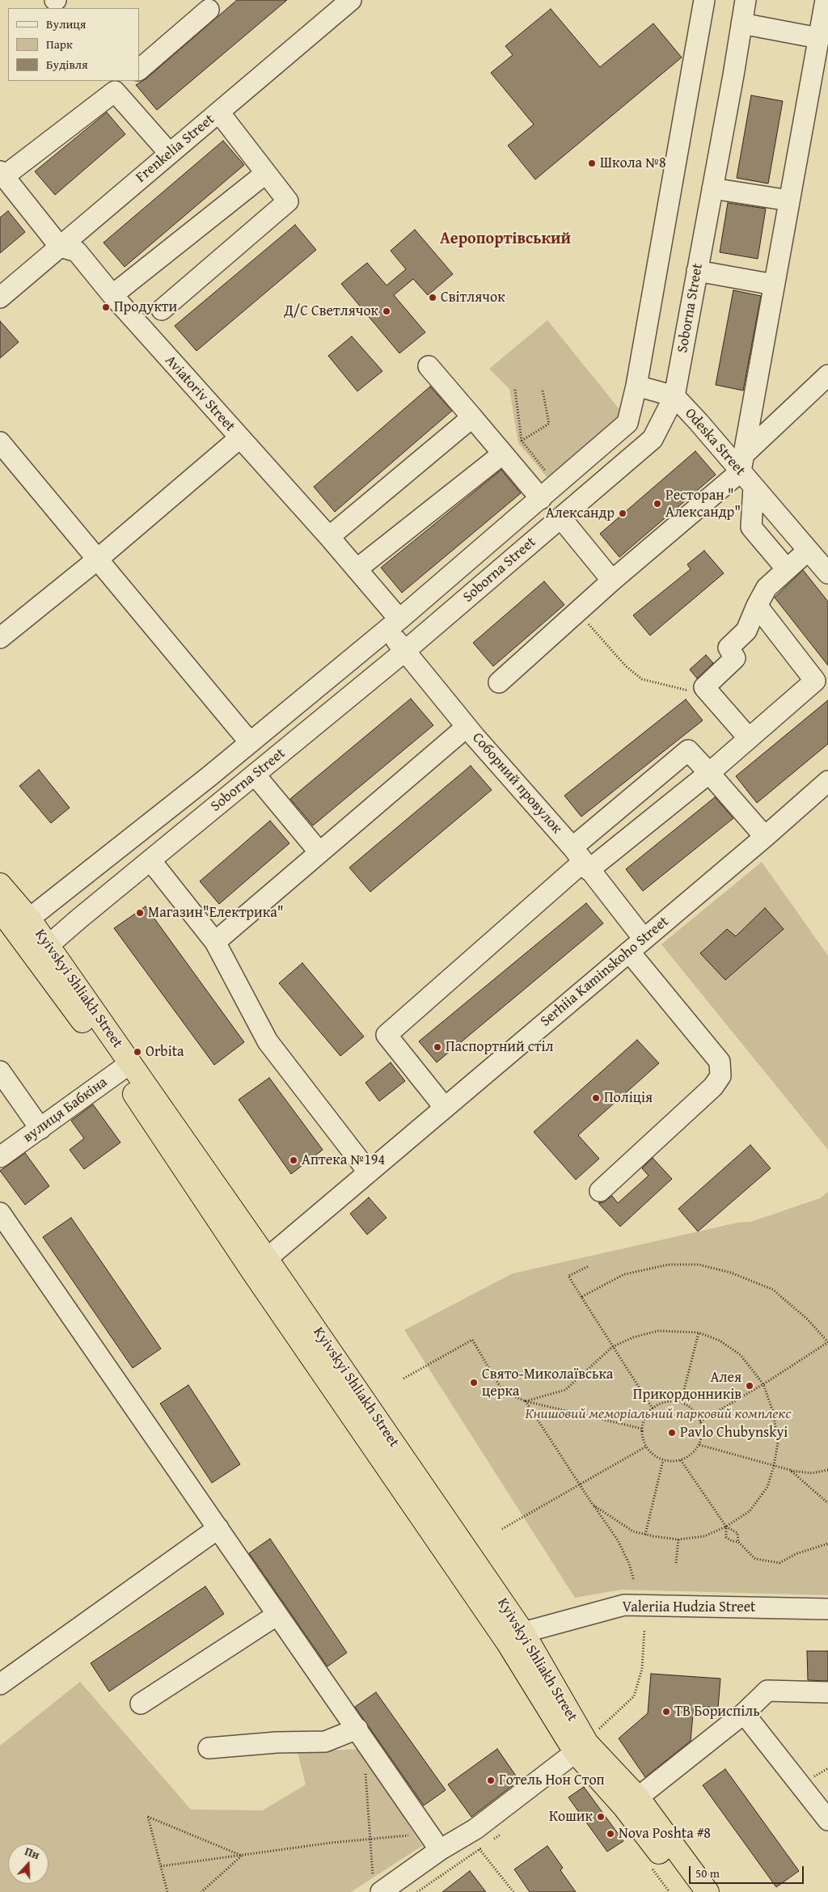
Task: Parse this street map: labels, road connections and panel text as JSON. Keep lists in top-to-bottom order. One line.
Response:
{"streets":{"highway":["Kyivskyi Shliakh Street"],"street":["Frenkelia Street","Soborna Street","Aviatoriv Street","Odeska Street","Соборний провулок","Serhiia Kaminskoho Street","вулиця Бабкіна","Valeriia Hudzia Street"]},"crossings":[["Frenkelia Street","Aviatoriv Street"],["Soborna Street","Aviatoriv Street"],["Soborna Street","Odeska Street"],["Soborna Street","Соборний провулок"],["Soborna Street","Kyivskyi Shliakh Street"],["Aviatoriv Street","Соборний провулок"],["Соборний провулок","Serhiia Kaminskoho Street"],["Serhiia Kaminskoho Street","Kyivskyi Shliakh Street"],["Kyivskyi Shliakh Street","вулиця Бабкіна"],["Kyivskyi Shliakh Street","Valeriia Hudzia Street"]],"districts":["Аеропортівський"],"parks":["Книшовий меморіальний парковий комплекс"],"places":["Школа №8","Світлячок","Продукти","Д/С Светлячок","Ресторан \" Александр\"","Александр","Магазин\"Електрика\"","Паспортний стіл","Orbita","Поліція","Аптека №194","Свято-Миколаївська церка","Алея Прикордонників","Pavlo Chubynskyi","ТВ Бориспіль","Готель Нон Стоп","Кошик","Nova Poshta #8"],"legend":["Вулиця","Парк","Будівля"],"scale_bar":"50 m","north":"top"}
